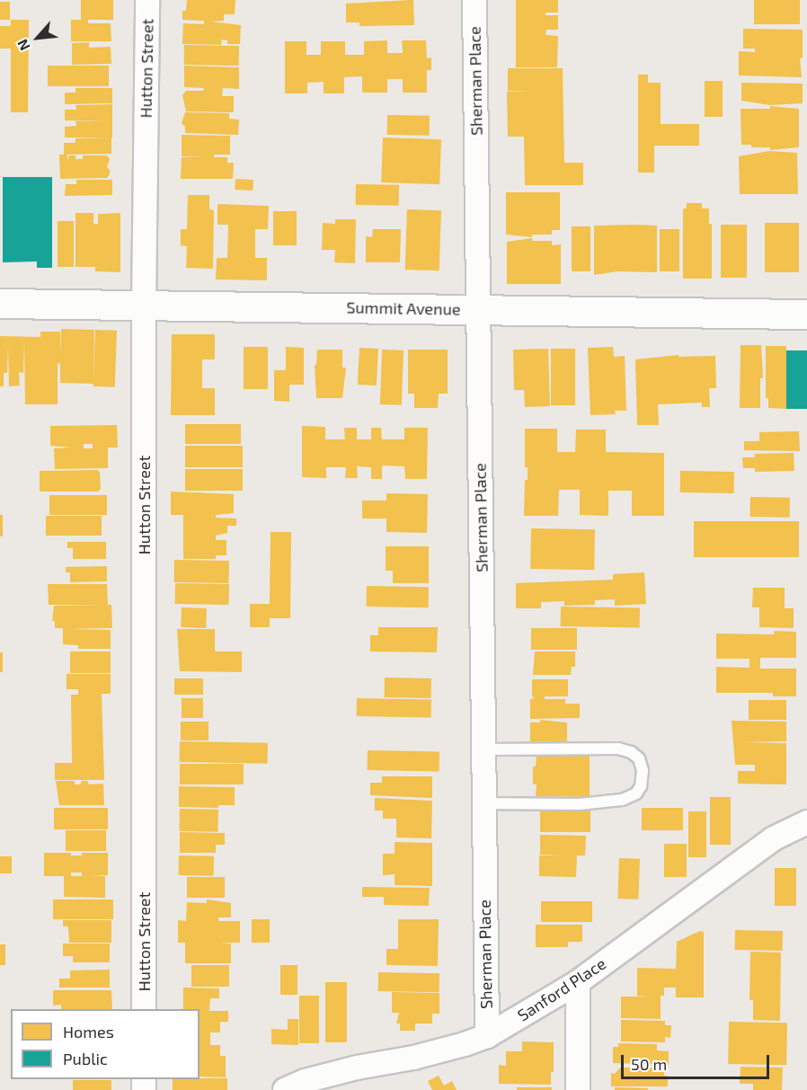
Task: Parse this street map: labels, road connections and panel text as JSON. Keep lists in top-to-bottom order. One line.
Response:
{"streets":{"street":["Hutton Street","Sherman Place","Summit Avenue","Sanford Place"]},"crossings":[["Hutton Street","Summit Avenue"],["Sherman Place","Summit Avenue"],["Sherman Place","Sanford Place"]],"legend":["Homes","Public"],"scale_bar":"50 m","north":"bottom left"}
